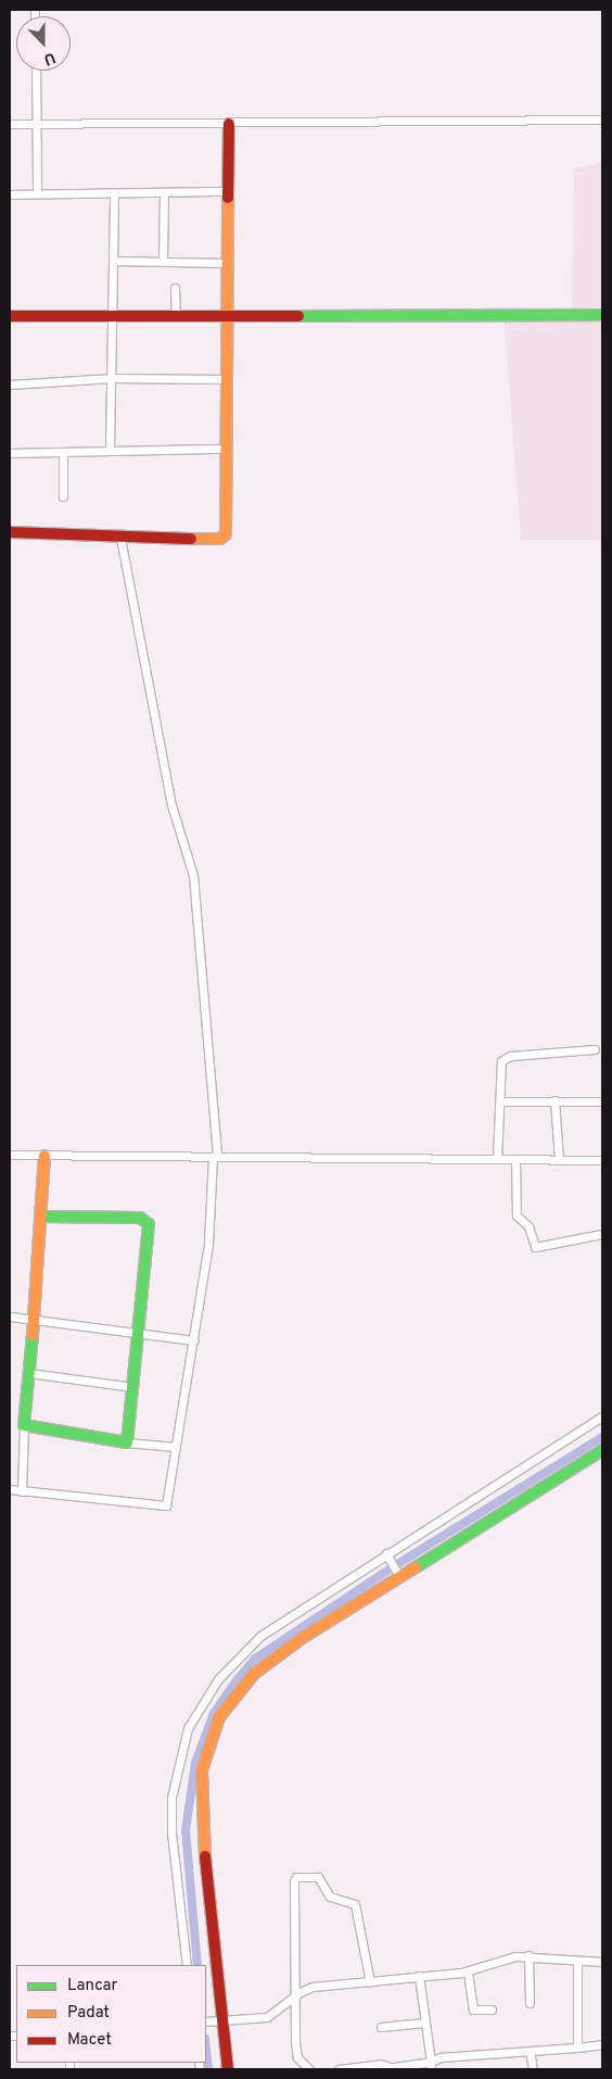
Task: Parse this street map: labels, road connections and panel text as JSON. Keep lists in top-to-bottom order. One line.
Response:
{"legend":["Lancar","Padat","Macet"],"north":"bottom"}
